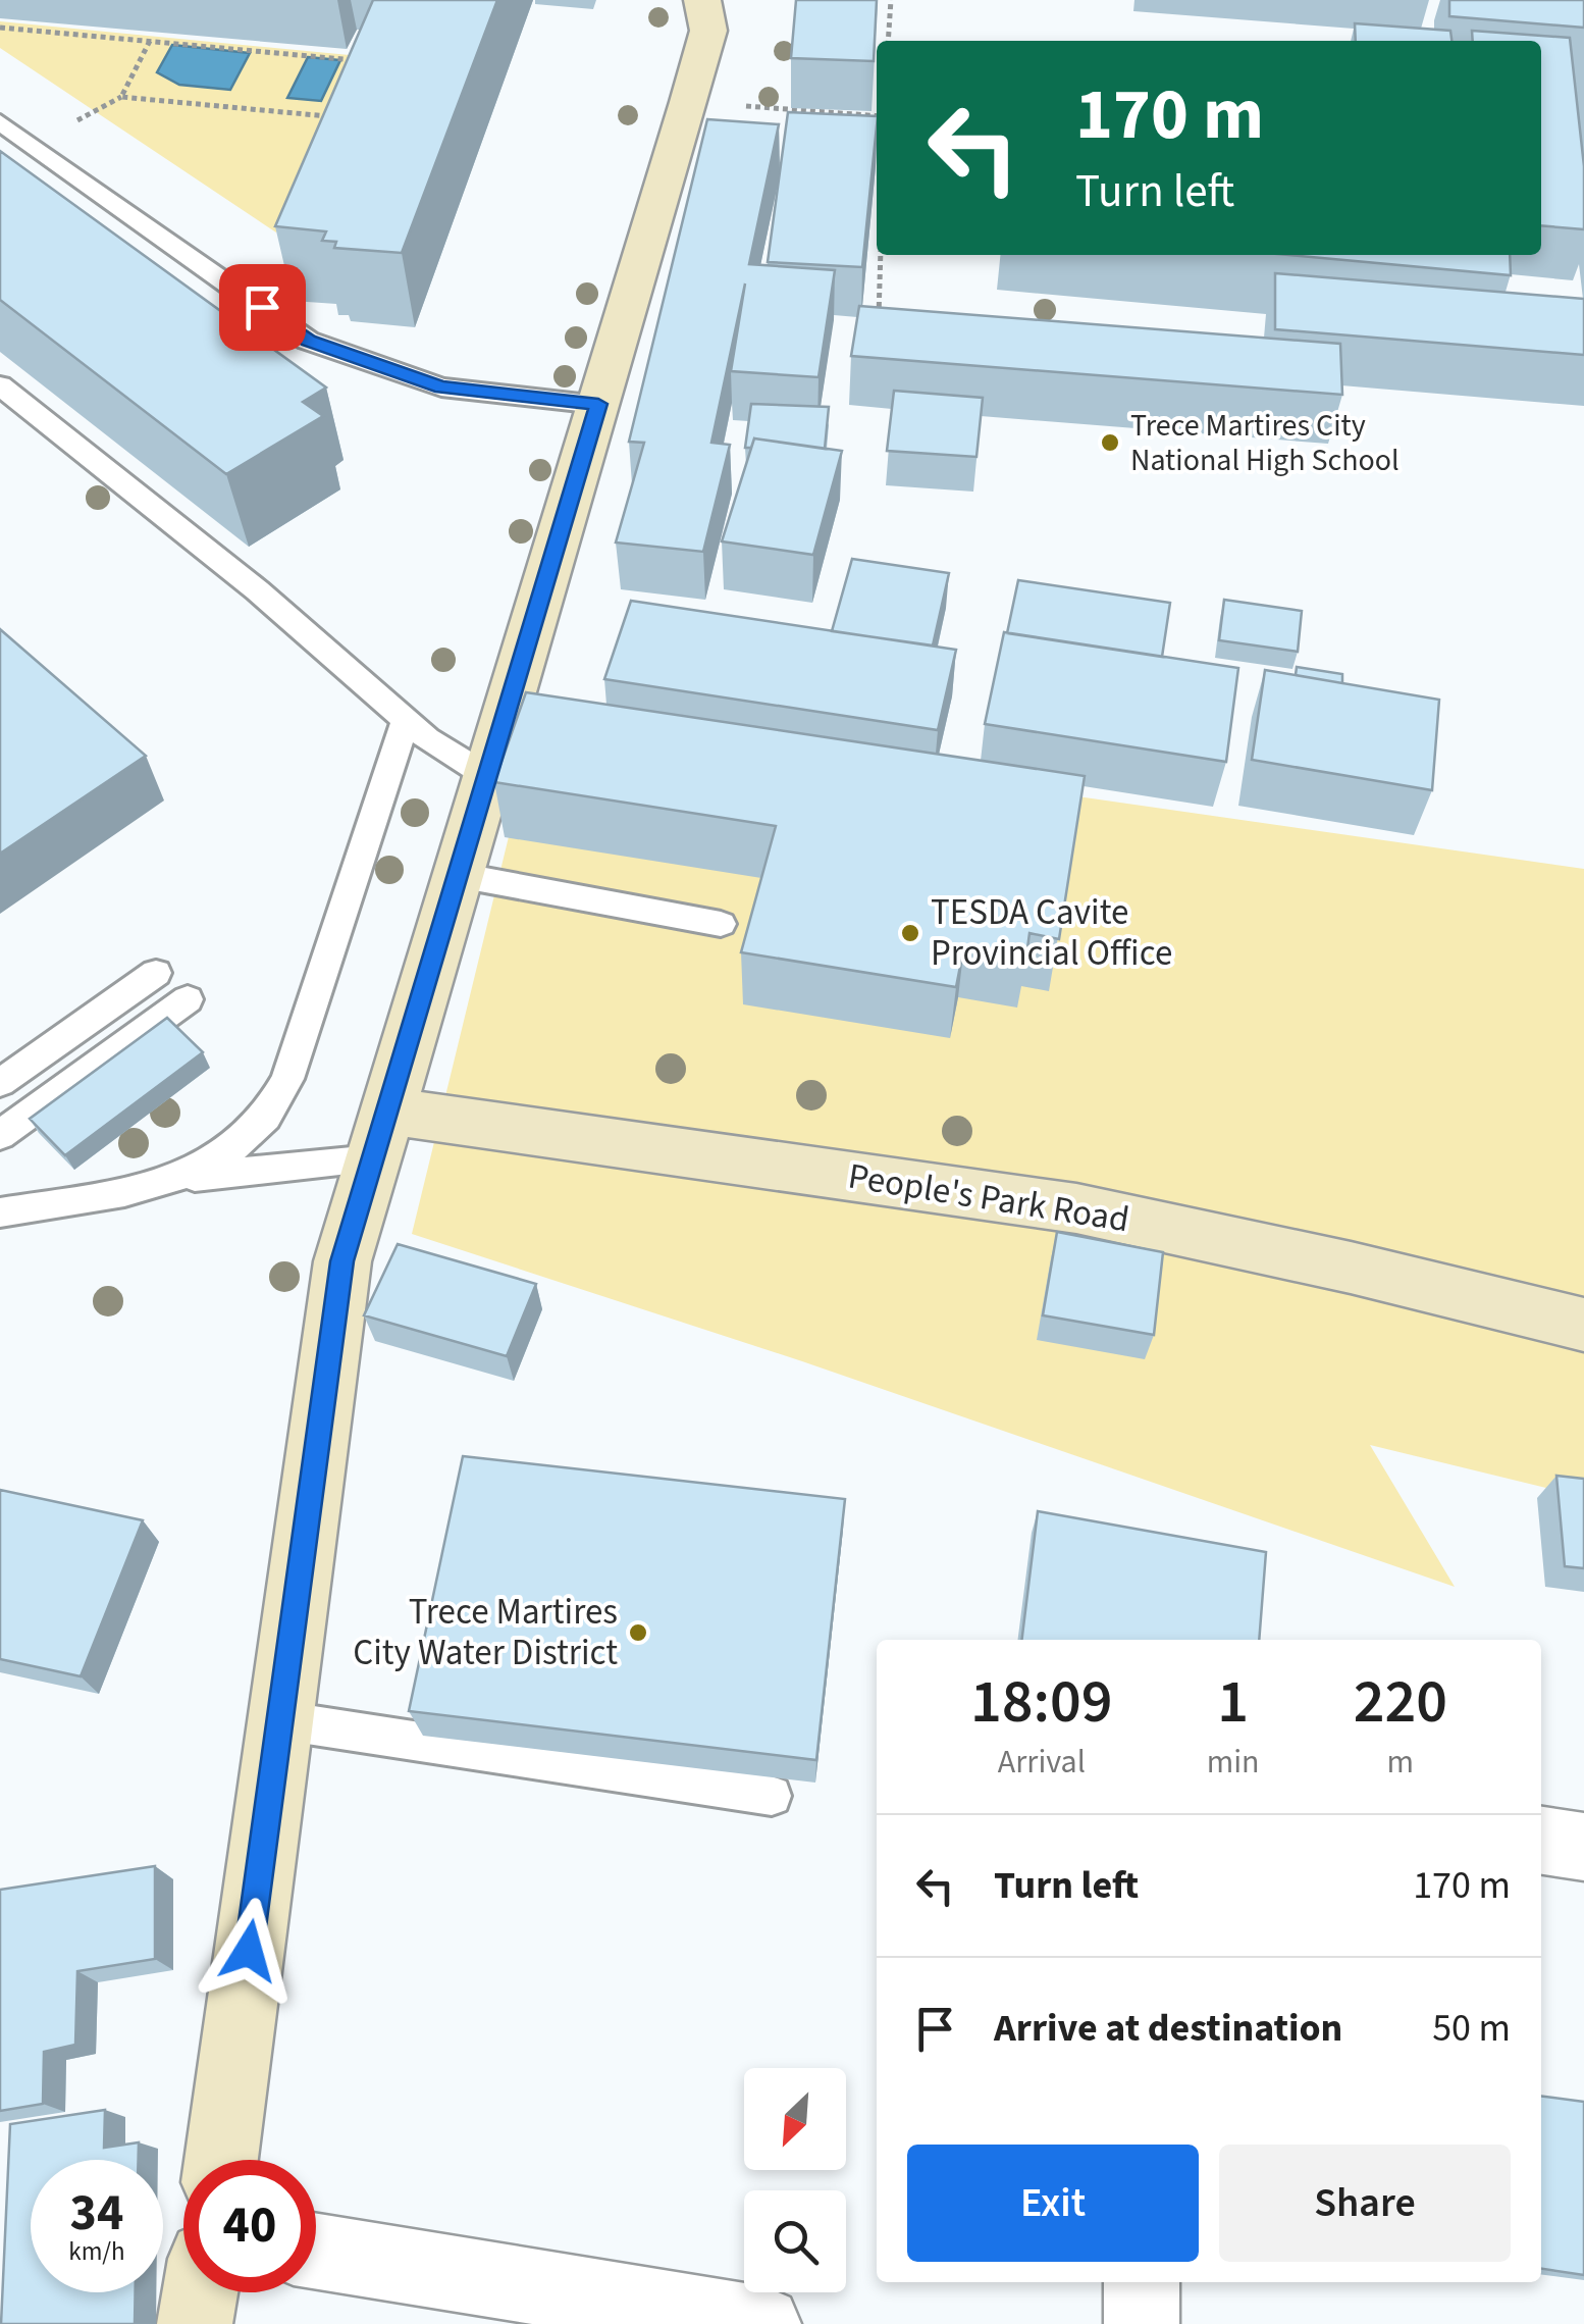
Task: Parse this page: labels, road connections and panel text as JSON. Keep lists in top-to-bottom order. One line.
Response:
{"streets":{"street":["People's Park Road"]},"places":["Trece Martires City National High School","TESDA Cavite Provincial Office","Trece Martires City Water District"],"north":"bottom left","page":{"turn":["170 m","Turn left"],"eta":["18:09","Arrival","1","min","220","m"],"list":[{"name":"Turn left","value":"170 m"},{"name":"Arrive at destination","value":"50 m"}],"buttons":["Exit","Share"],"speed":"34 km/h","limit":"40"}}
